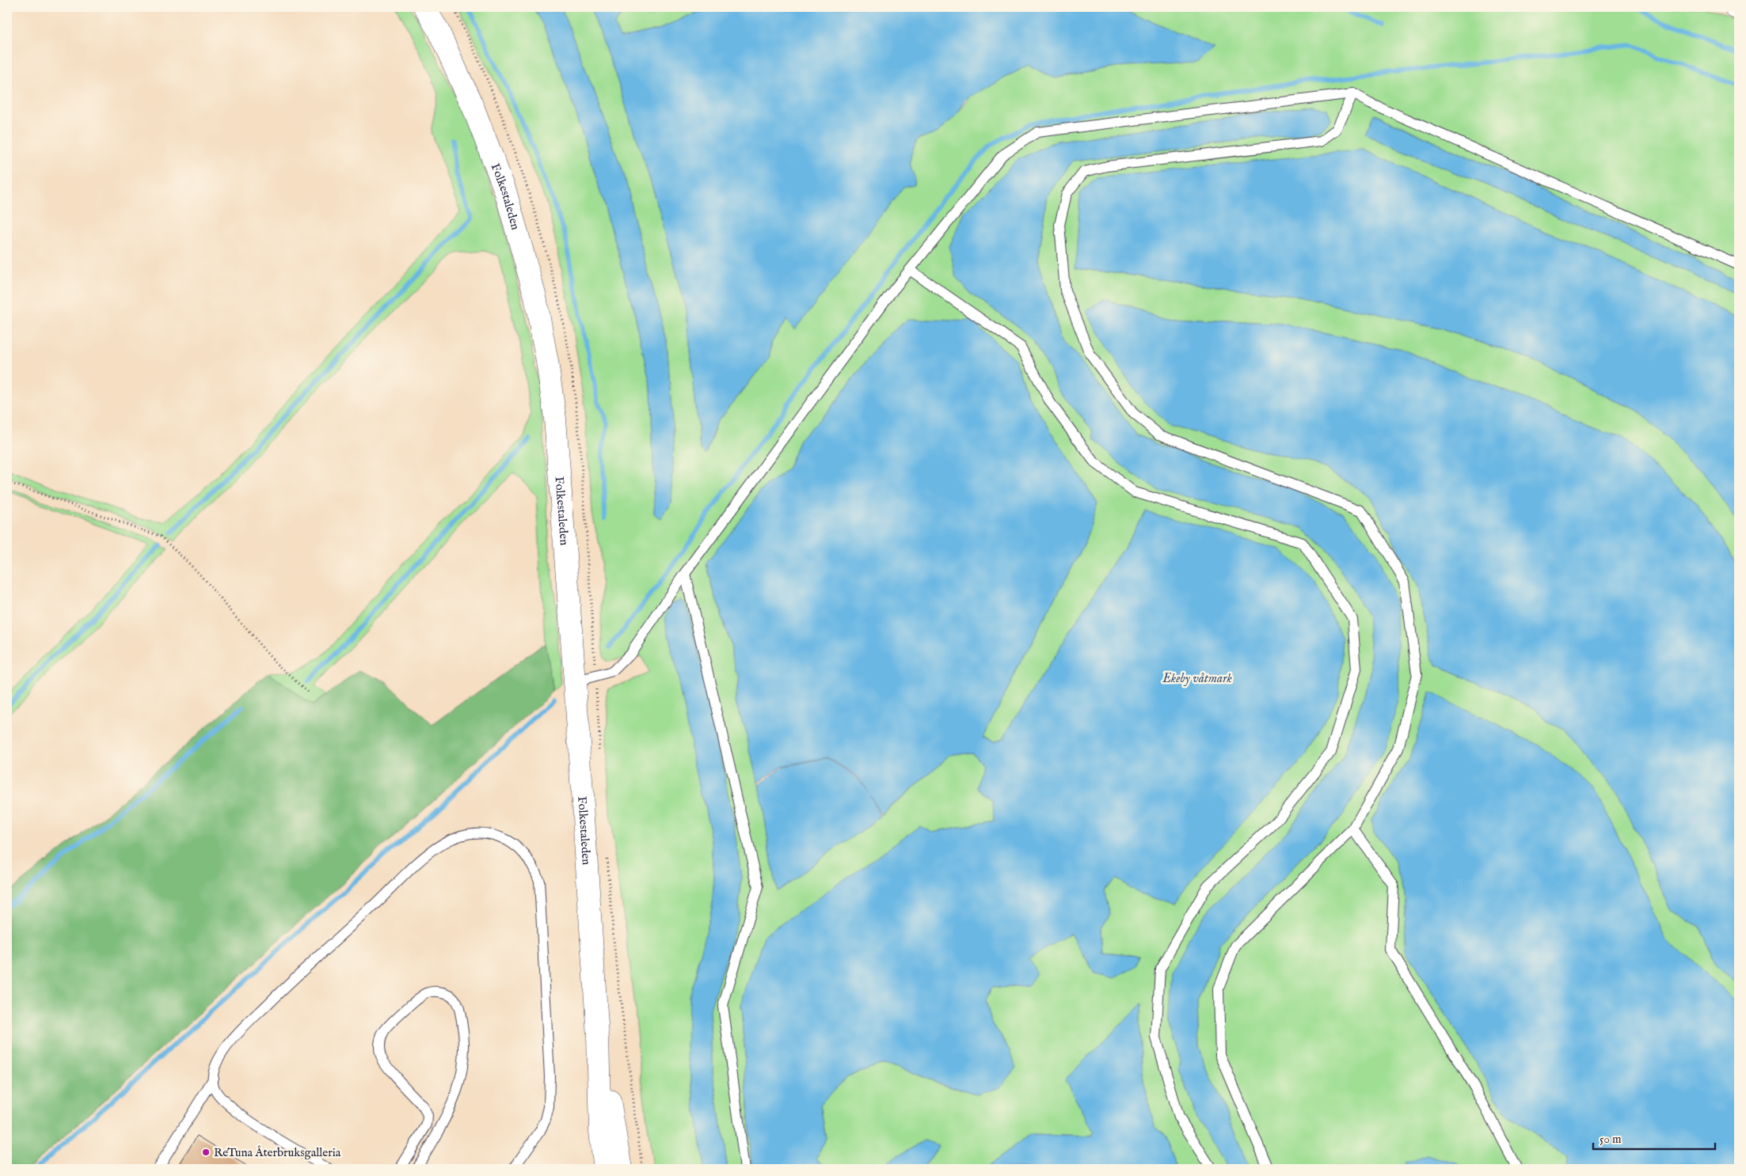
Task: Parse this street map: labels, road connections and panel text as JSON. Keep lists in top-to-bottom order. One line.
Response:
{"streets":{"main road":["Folkestaleden"]},"water":["Ekeby våtmark"],"places":["ReTuna Återbruksgalleria"],"scale_bar":"50 m"}
